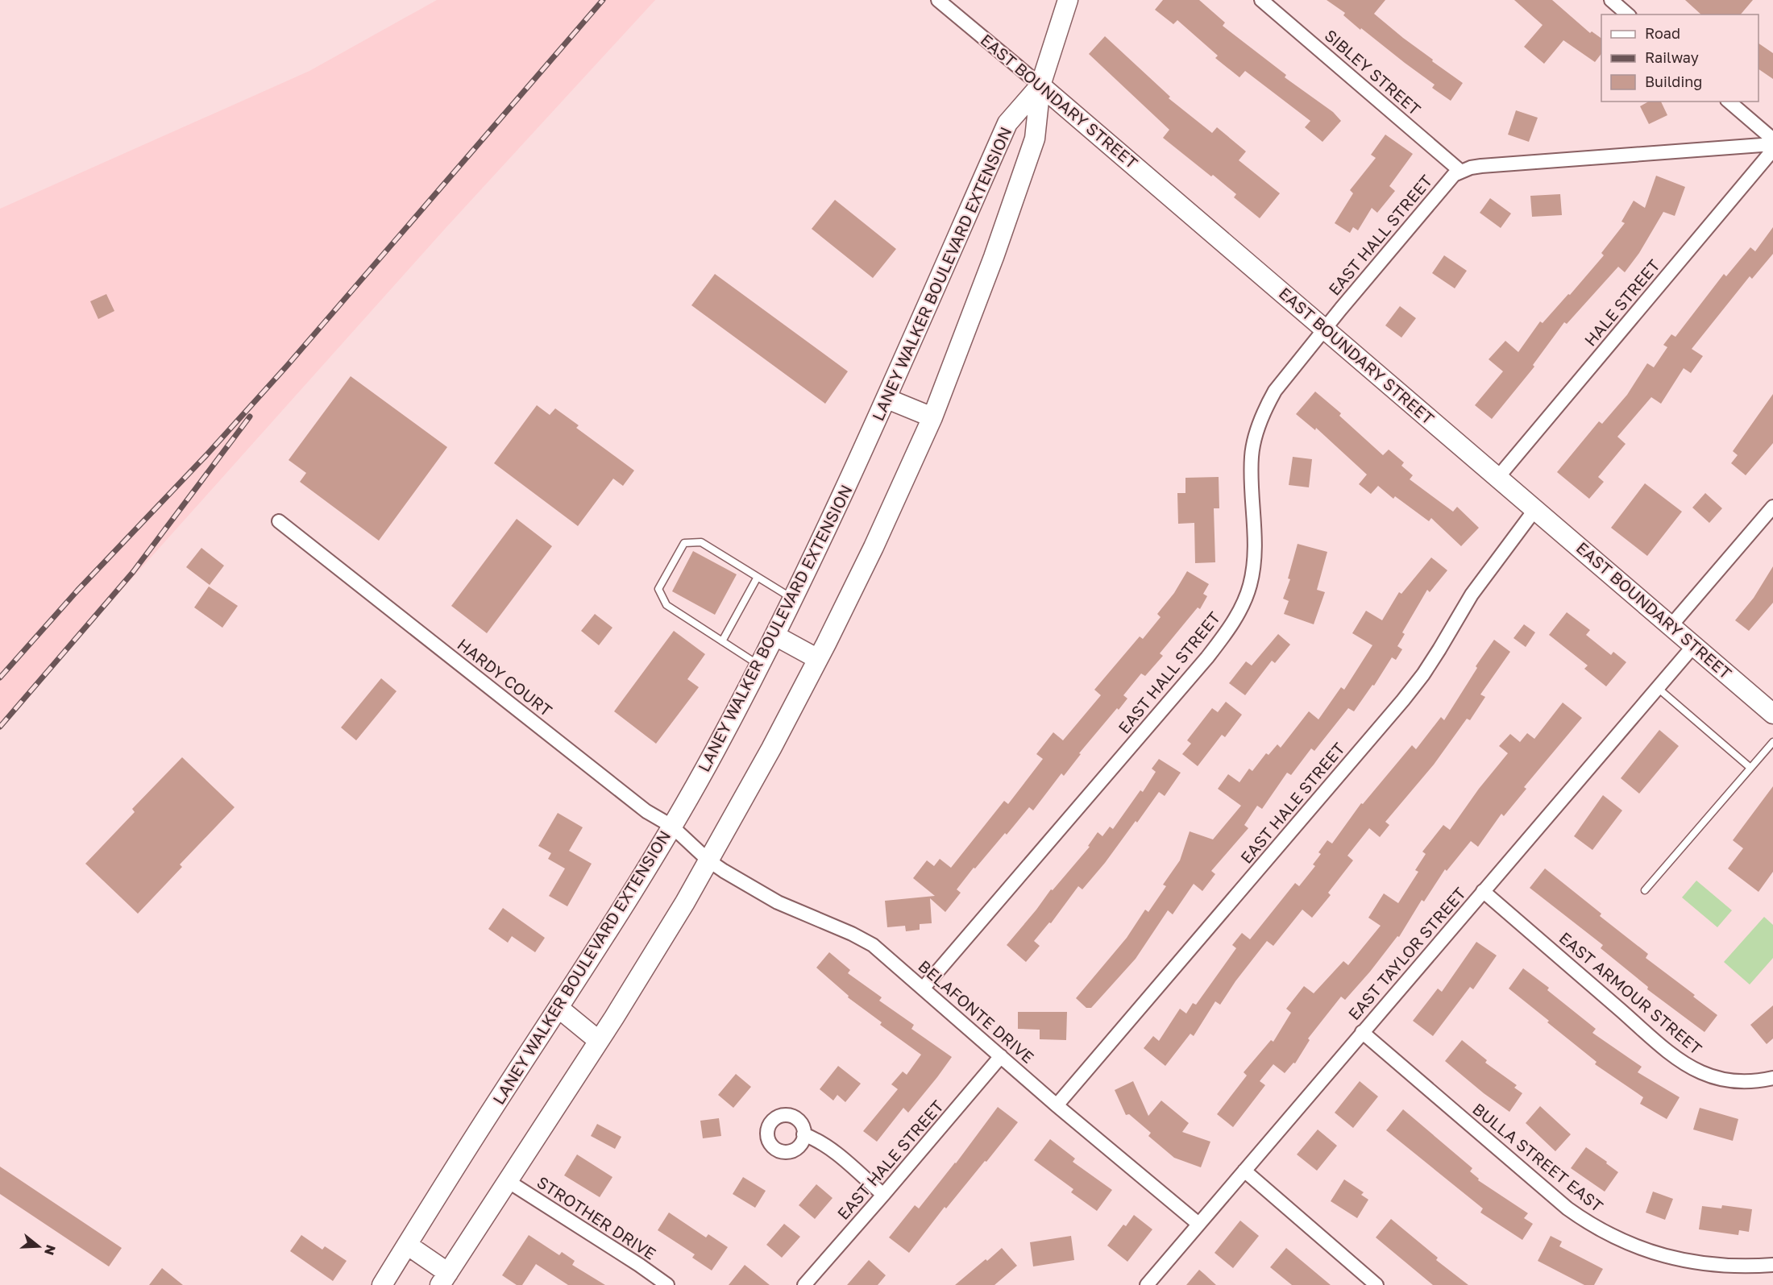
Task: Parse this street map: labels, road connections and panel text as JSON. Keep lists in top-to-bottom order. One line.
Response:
{"streets":{"main road":["EAST BOUNDARY STREET","LANEY WALKER BOULEVARD EXTENSION"],"street":["SIBLEY STREET","EAST HALL STREET","HALE STREET","HARDY COURT","EAST HALE STREET","EAST TAYLOR STREET","EAST ARMOUR STREET","BELAFONTE DRIVE","BULLA STREET EAST","STROTHER DRIVE"]},"crossings":[["SIBLEY STREET","EAST HALL STREET"],["EAST BOUNDARY STREET","EAST HALL STREET"],["EAST BOUNDARY STREET","LANEY WALKER BOULEVARD EXTENSION"],["EAST BOUNDARY STREET","HALE STREET"],["EAST BOUNDARY STREET","EAST HALE STREET"],["EAST BOUNDARY STREET","EAST TAYLOR STREET"],["EAST HALL STREET","BELAFONTE DRIVE"],["LANEY WALKER BOULEVARD EXTENSION","HARDY COURT"],["LANEY WALKER BOULEVARD EXTENSION","BELAFONTE DRIVE"],["LANEY WALKER BOULEVARD EXTENSION","STROTHER DRIVE"],["HARDY COURT","BELAFONTE DRIVE"],["EAST HALE STREET","BELAFONTE DRIVE"],["EAST TAYLOR STREET","EAST ARMOUR STREET"],["EAST TAYLOR STREET","BELAFONTE DRIVE"],["EAST TAYLOR STREET","BULLA STREET EAST"]],"legend":["Road","Railway","Building"],"north":"right"}
